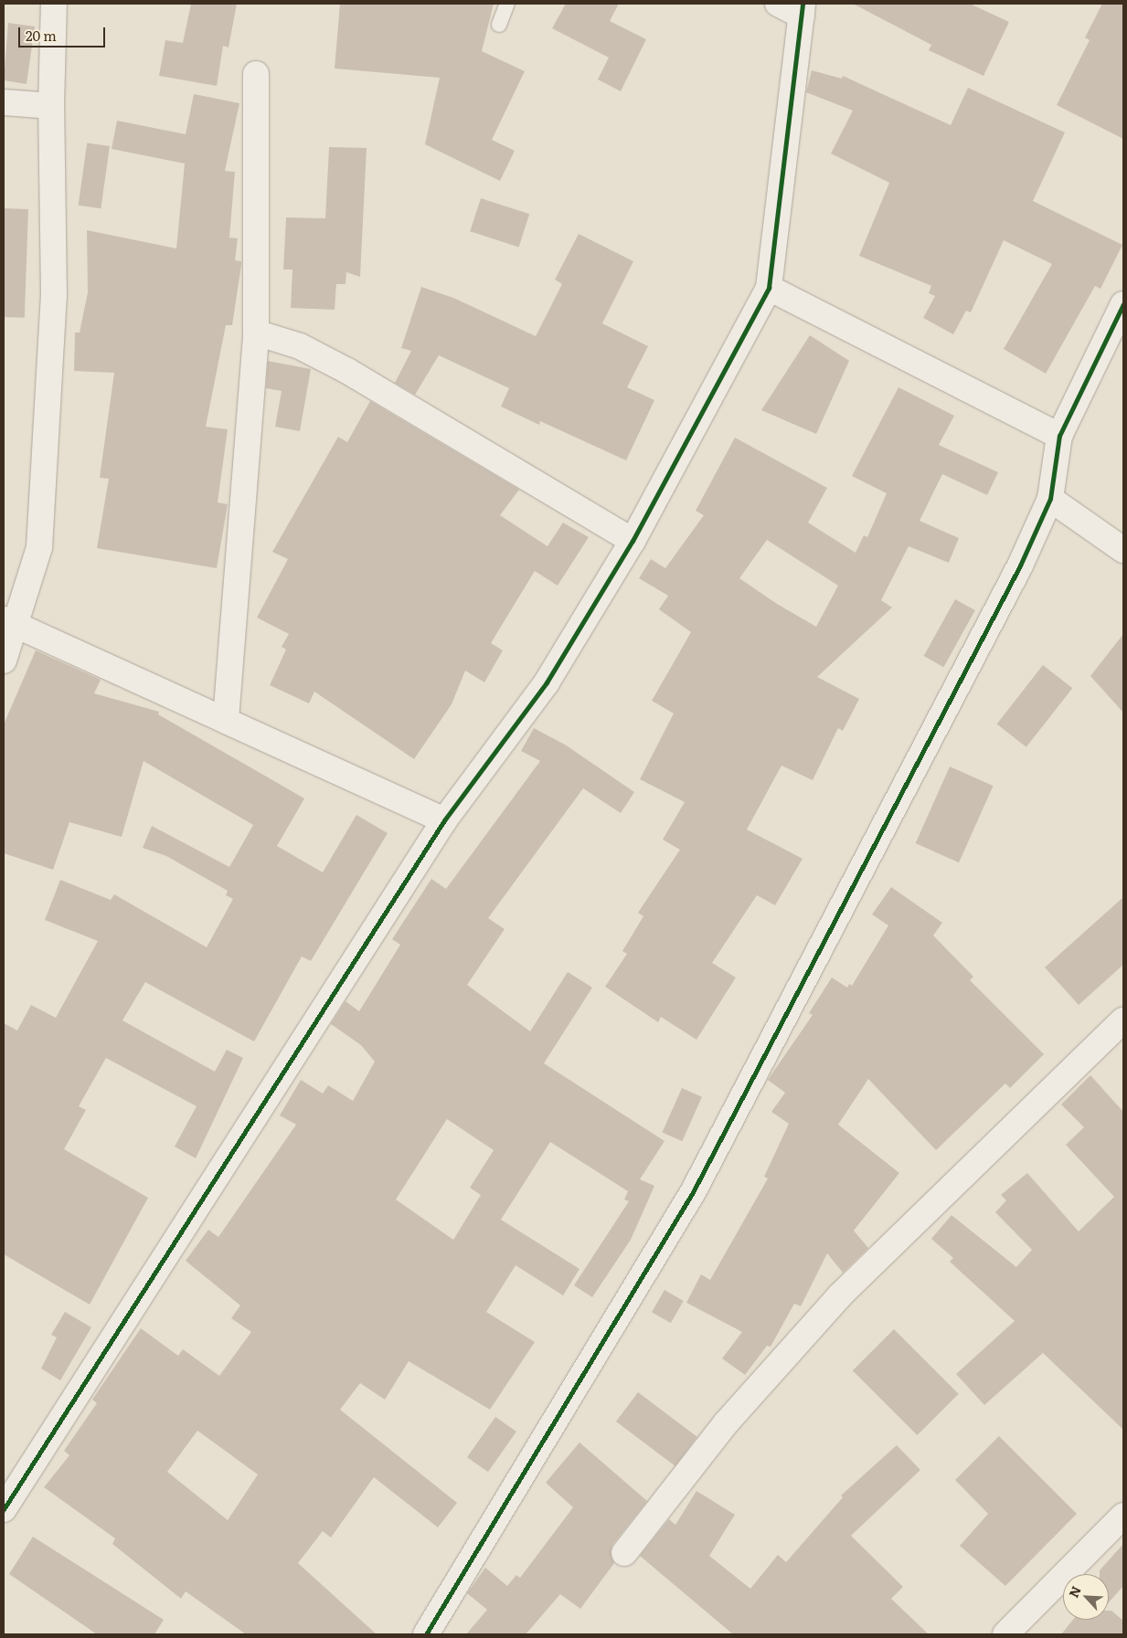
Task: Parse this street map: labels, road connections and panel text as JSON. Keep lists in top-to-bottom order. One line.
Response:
{"scale_bar":"20 m","north":"top left"}
